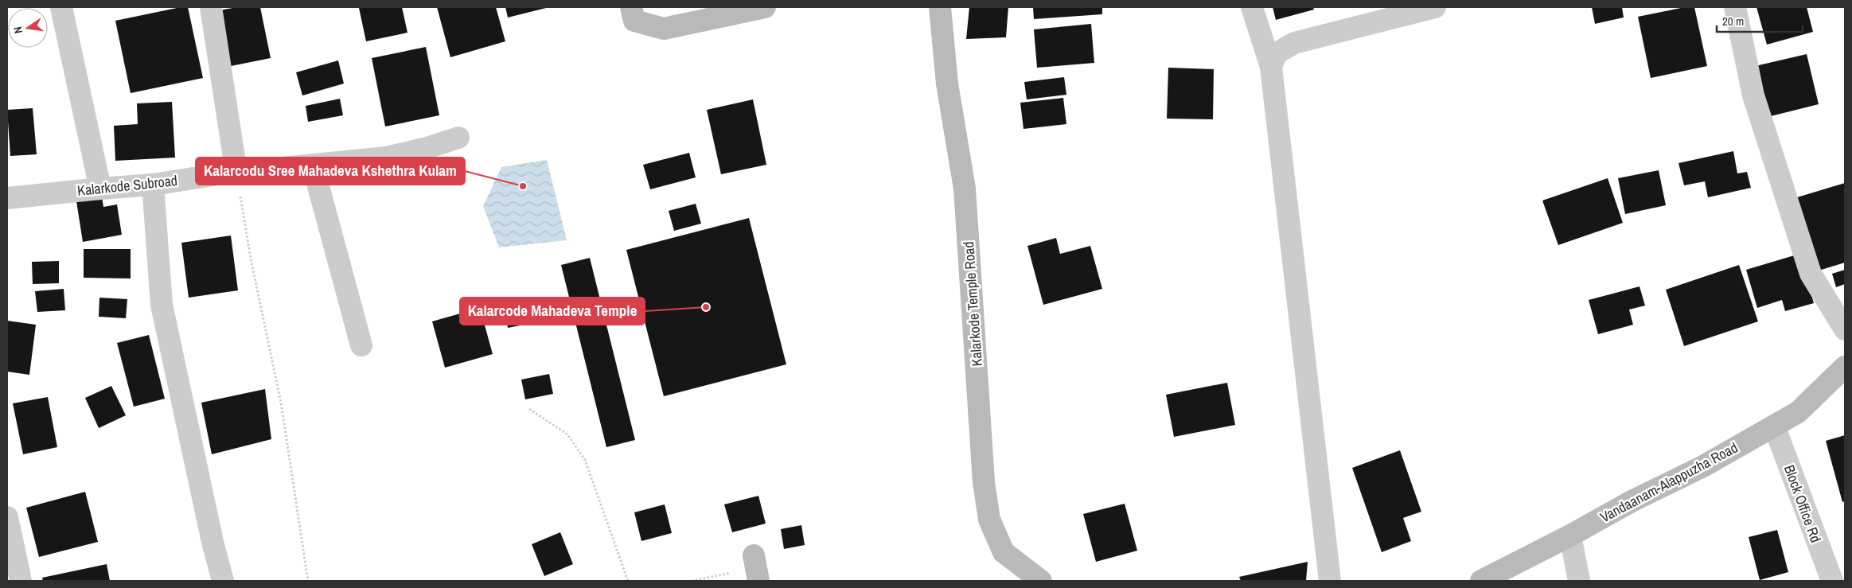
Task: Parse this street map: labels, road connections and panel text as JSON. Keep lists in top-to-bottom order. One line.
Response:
{"streets":{"main road":["Kalarkode Temple Road","Vandaanam-Alappuzha Road"],"street":["Kalarkode Subroad","Block Office Rd"]},"crossings":[["Vandaanam-Alappuzha Road","Block Office Rd"]],"places":["Kalarcodu Sree Mahadeva Kshethra Kulam","Kalarcode Mahadeva Temple"],"scale_bar":"20 m","north":"left"}
